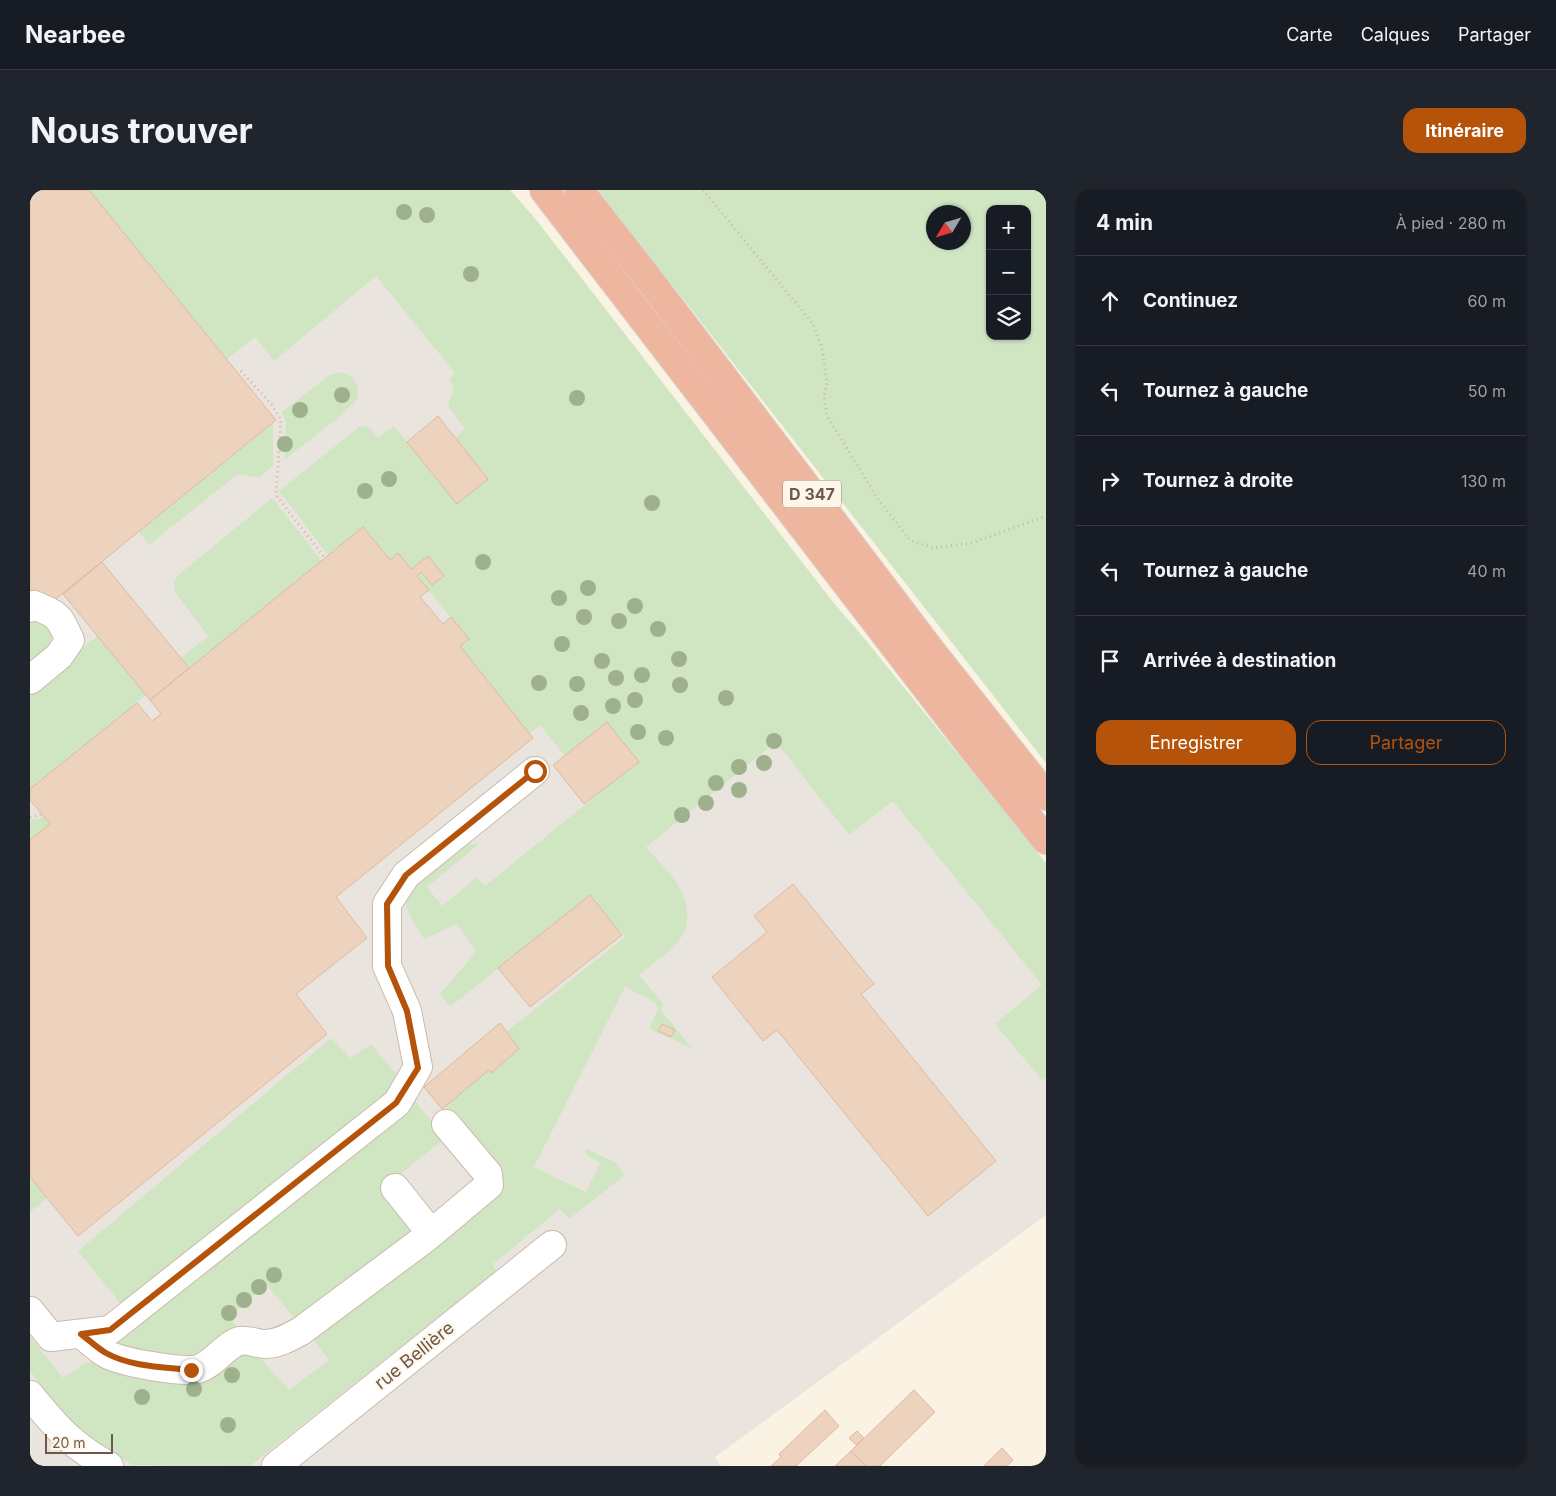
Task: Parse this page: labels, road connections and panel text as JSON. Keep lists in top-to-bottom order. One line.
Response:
{"streets":{"highway":["D 347"],"street":["rue Bellière"]},"scale_bar":"20 m","north":"bottom left","page":{"header":"Nearbee","nav":["Carte","Calques","Partager"],"buttons":["Itinéraire",["Enregistrer","Partager"]],"title":"Nous trouver","heading":["4 min","À pied · 280 m"],"map_buttons":["+","−"],"list":[["Continuez","60 m"],["Tournez à gauche","50 m"],["Tournez à droite","130 m"],["Tournez à gauche","40 m"],"Arrivée à destination"],"scale":"20 m"}}
